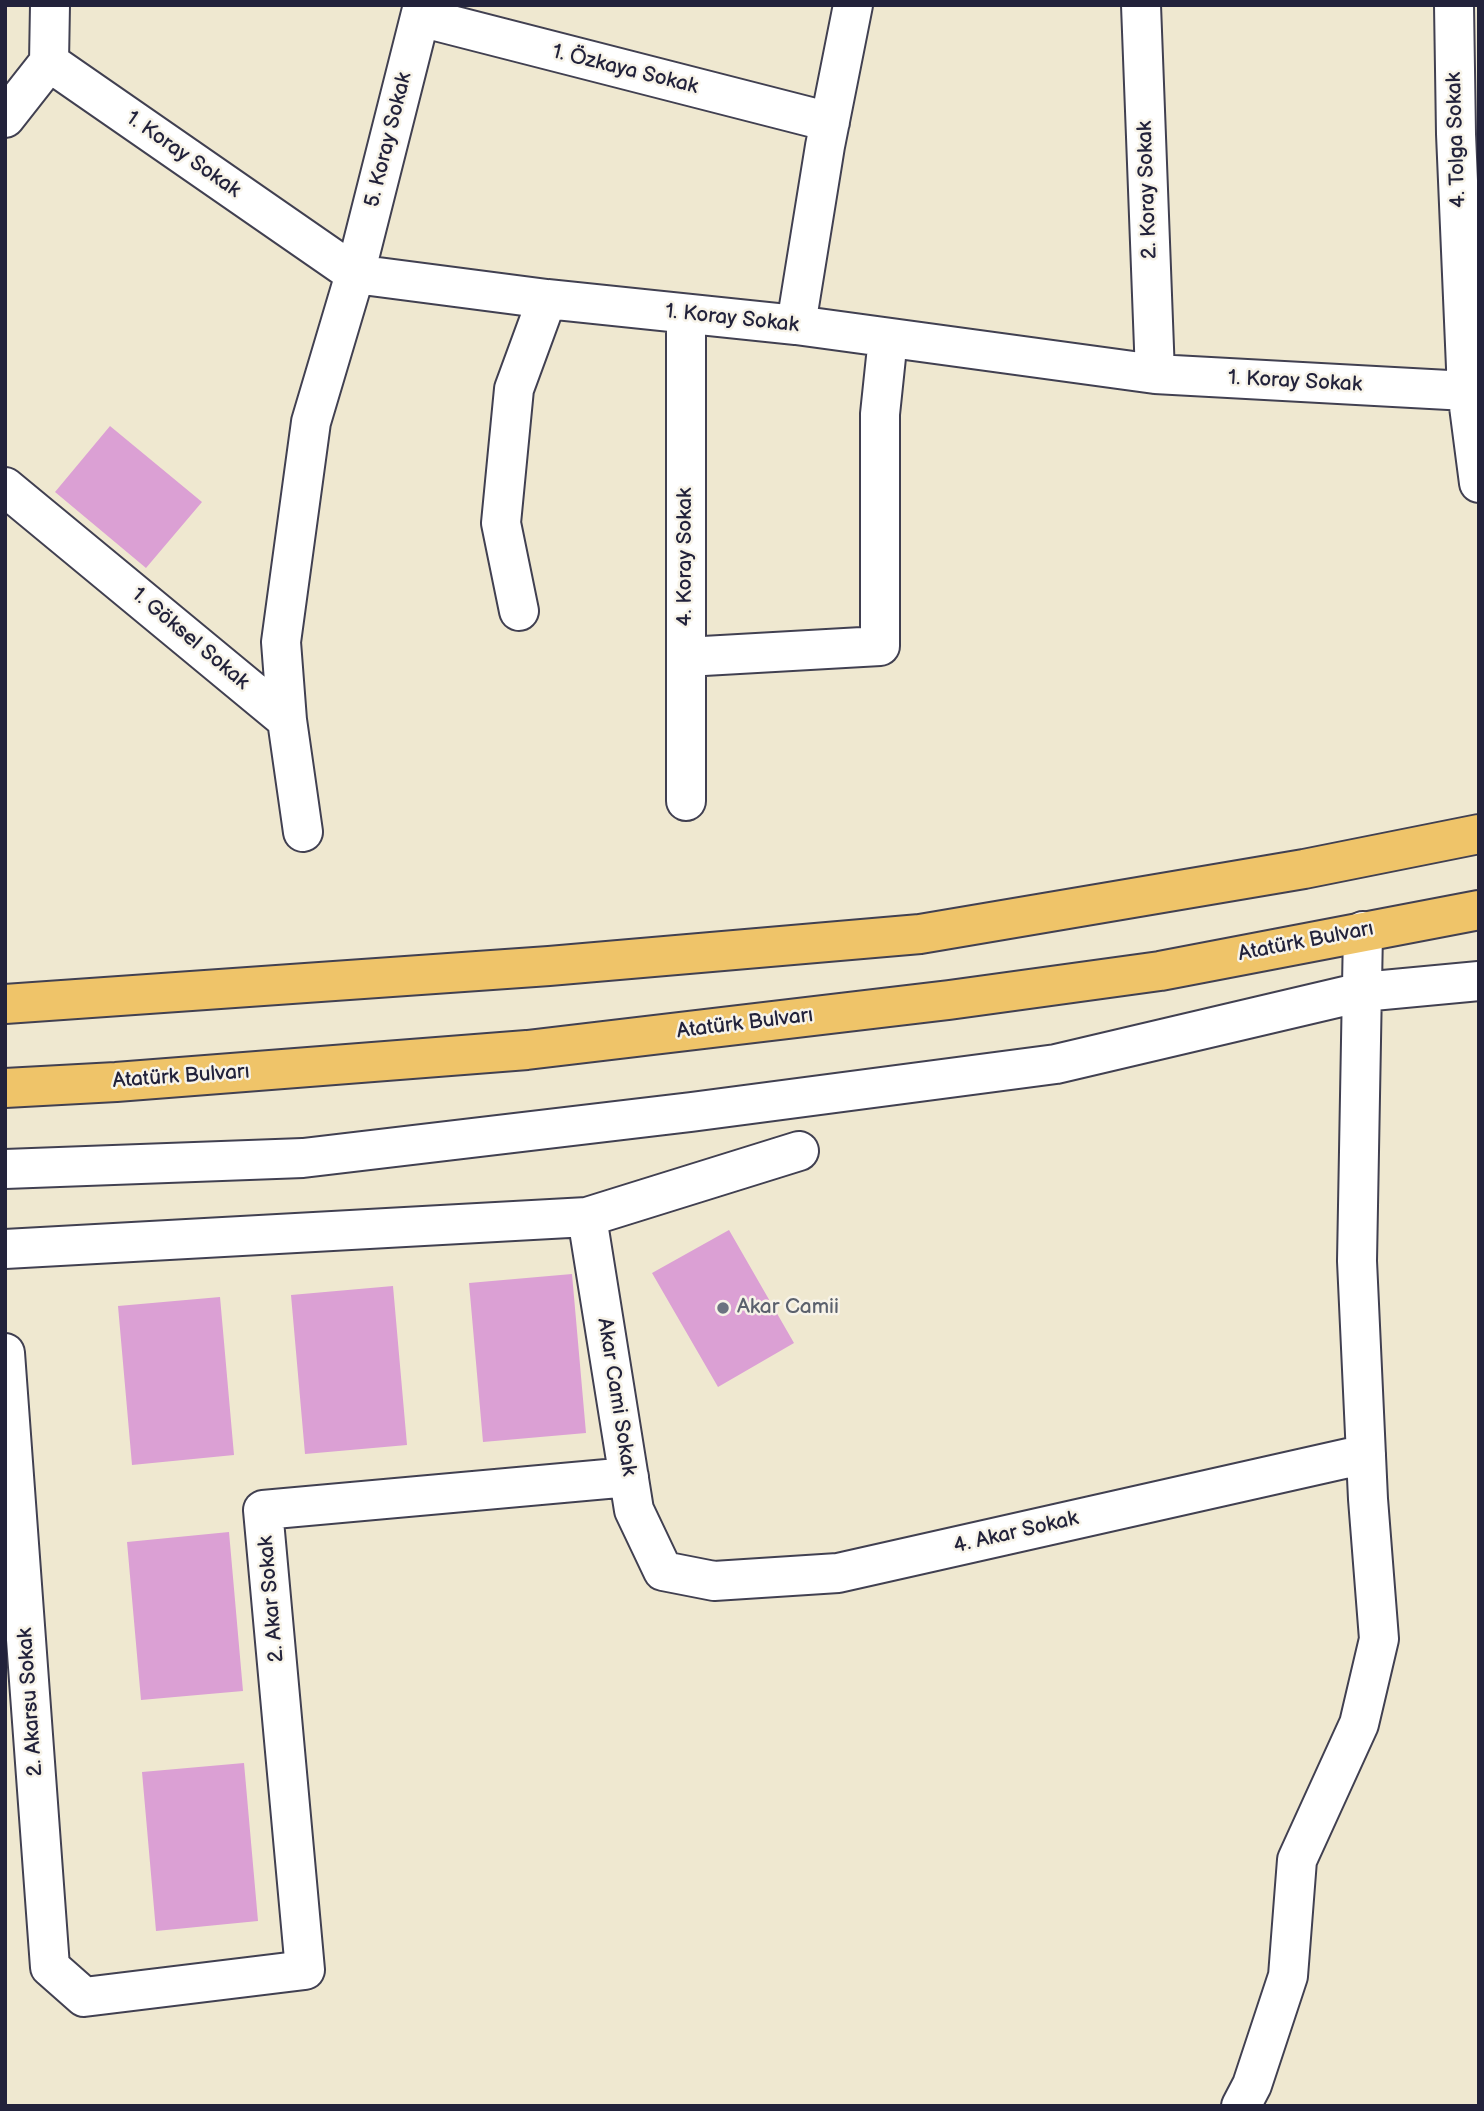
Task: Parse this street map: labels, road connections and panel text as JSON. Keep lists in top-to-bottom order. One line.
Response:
{"streets":{"highway":["Atatürk Bulvarı"],"street":["1. Özkaya Sokak","5. Koray Sokak","4. Tolga Sokak","1. Koray Sokak","2. Koray Sokak","4. Koray Sokak","1. Göksel Sokak","Akar Cami Sokak","4. Akar Sokak","2. Akar Sokak","2. Akarsu Sokak"]},"crossings":[["1. Özkaya Sokak","5. Koray Sokak"],["5. Koray Sokak","1. Koray Sokak"],["5. Koray Sokak","1. Göksel Sokak"],["4. Tolga Sokak","1. Koray Sokak"],["1. Koray Sokak","2. Koray Sokak"],["1. Koray Sokak","4. Koray Sokak"],["Akar Cami Sokak","4. Akar Sokak"],["Akar Cami Sokak","2. Akar Sokak"],["2. Akar Sokak","2. Akarsu Sokak"]],"places":["Akar Camii"]}
